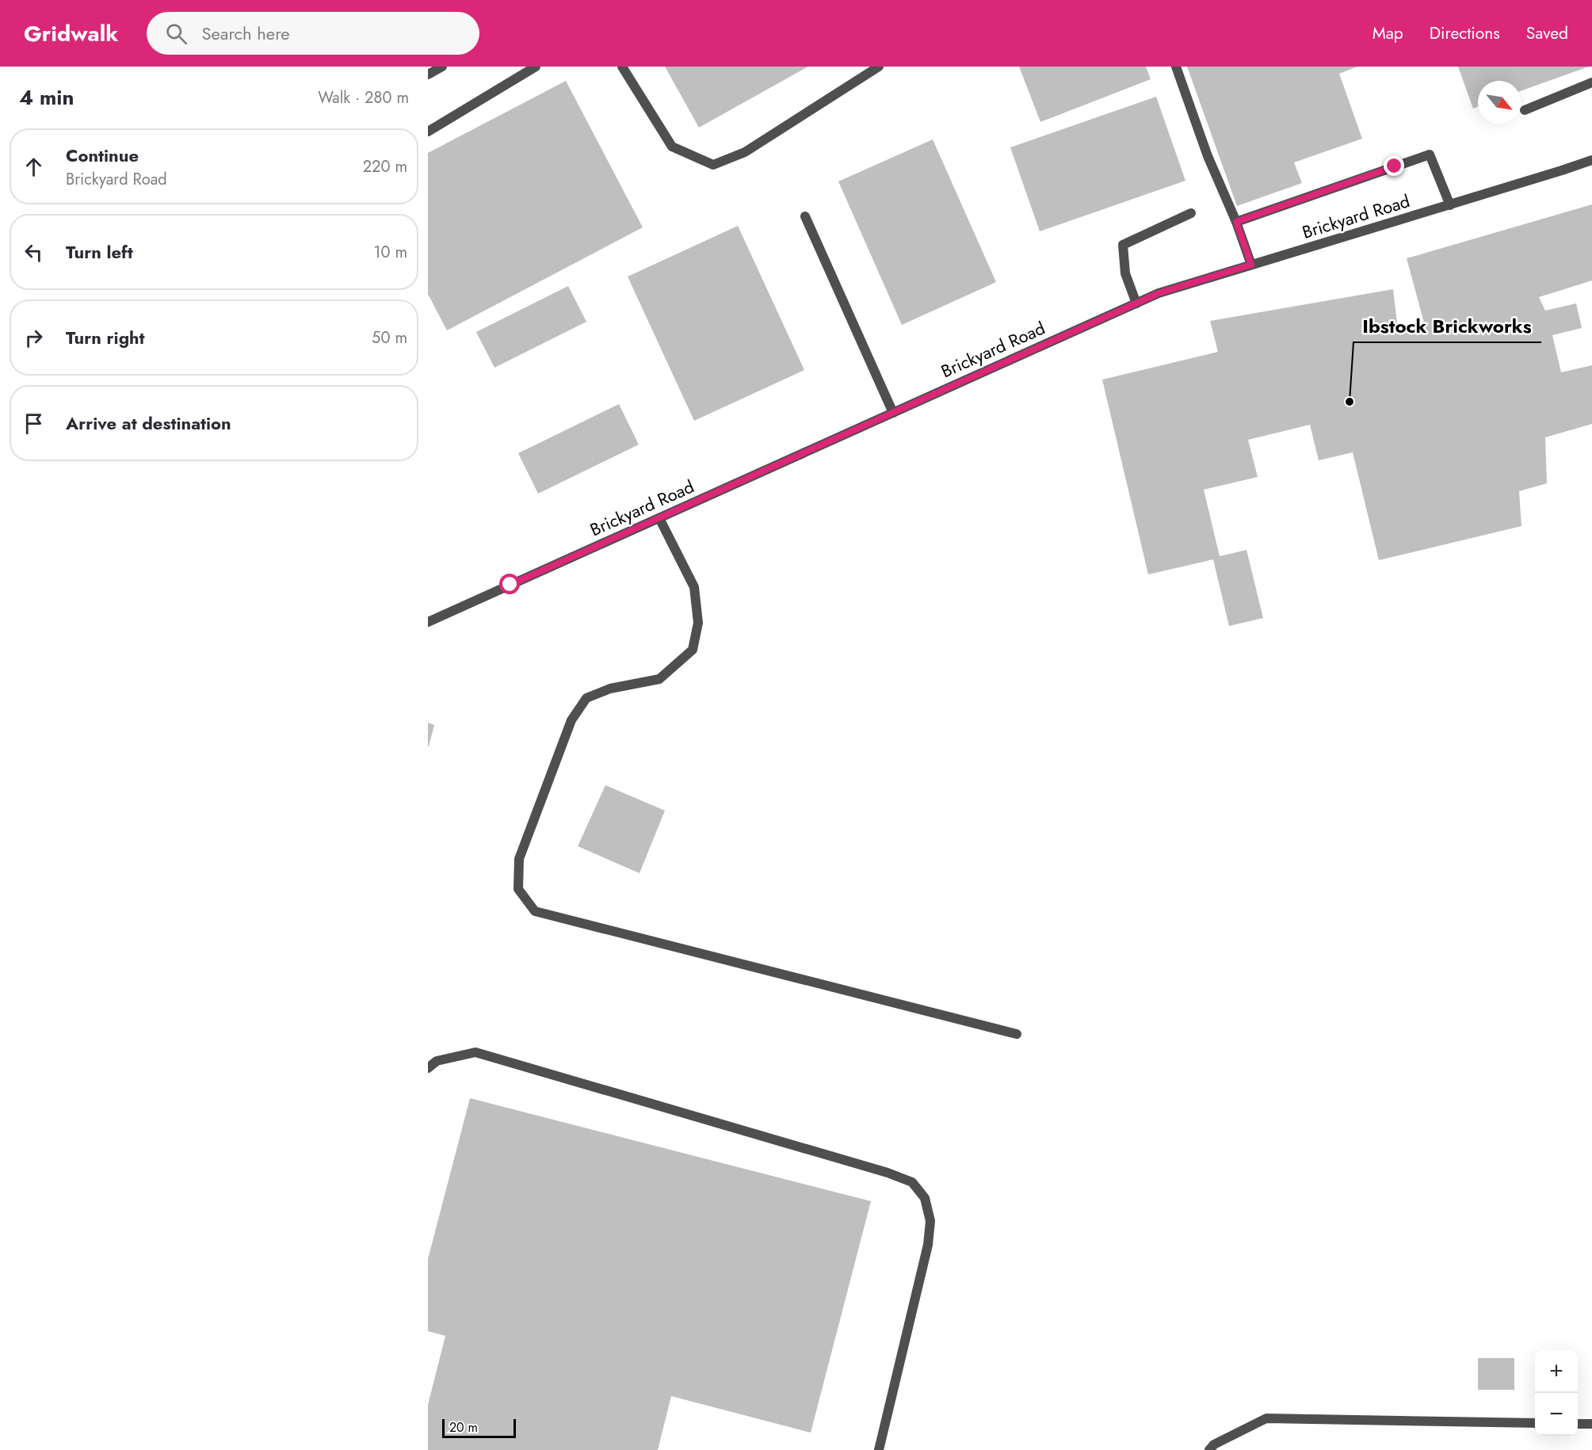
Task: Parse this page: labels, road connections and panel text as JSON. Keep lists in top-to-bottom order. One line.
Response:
{"streets":{"street":["Brickyard Road"]},"places":["Ibstock Brickworks"],"scale_bar":"20 m","north":"bottom right","page":{"header":"Gridwalk","search":"Search here","nav":["Map","Directions","Saved"],"heading":["4 min","Walk · 280 m"],"list":[["Continue","Brickyard Road","220 m"],["Turn left","10 m"],["Turn right","50 m"],"Arrive at destination"],"map_buttons":["+","−"],"scale":"20 m"}}
